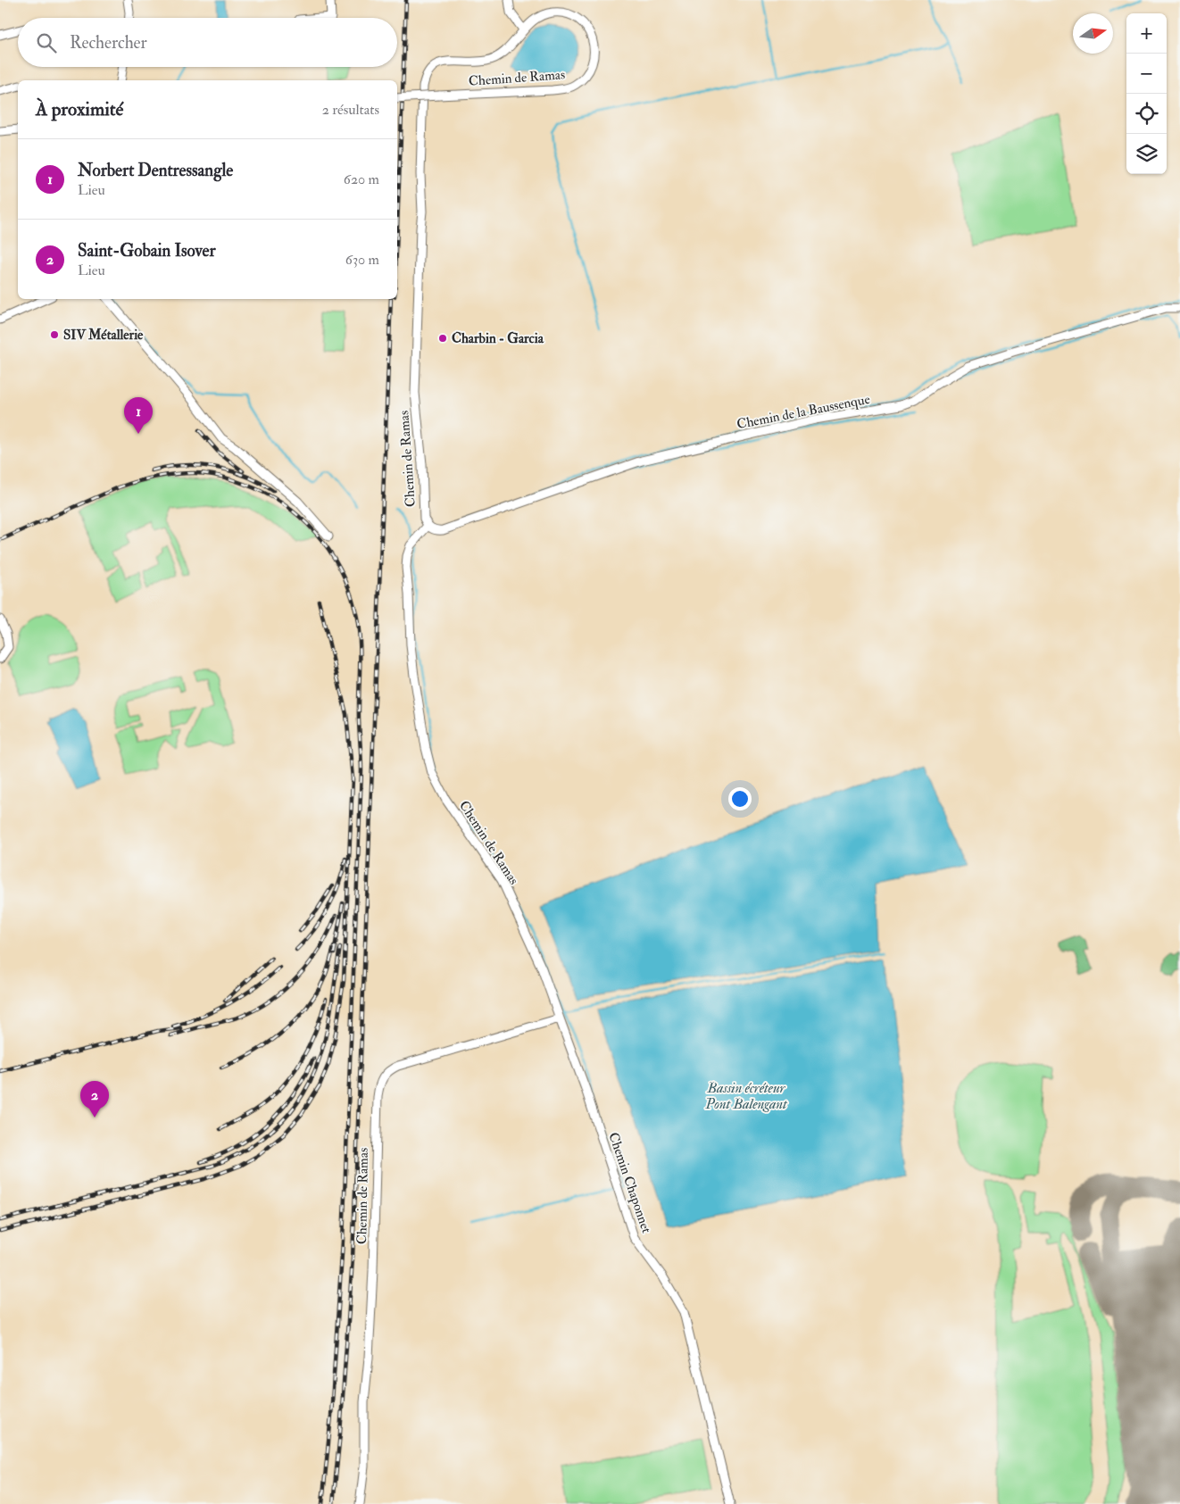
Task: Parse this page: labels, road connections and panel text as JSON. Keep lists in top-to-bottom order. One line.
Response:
{"streets":{"street":["Chemin de Ramas","Chemin de la Baussenque","Chemin Chaponnet"]},"crossings":[["Chemin de Ramas","Chemin de la Baussenque"],["Chemin de Ramas","Chemin Chaponnet"]],"water":["Bassin écréteur Pont Balengant"],"places":["SIV Métallerie","Charbin - Garcia"],"north":"right","page":{"map_buttons":["+","−"],"search":"Rechercher","heading":["À proximité","2 résultats"],"list":[{"mark":"1","name":"Norbert Dentressangle","note":"Lieu","value":"620 m"},{"mark":"2","name":"Saint-Gobain Isover","note":"Lieu","value":"630 m"}],"pins":["1","2"]}}
